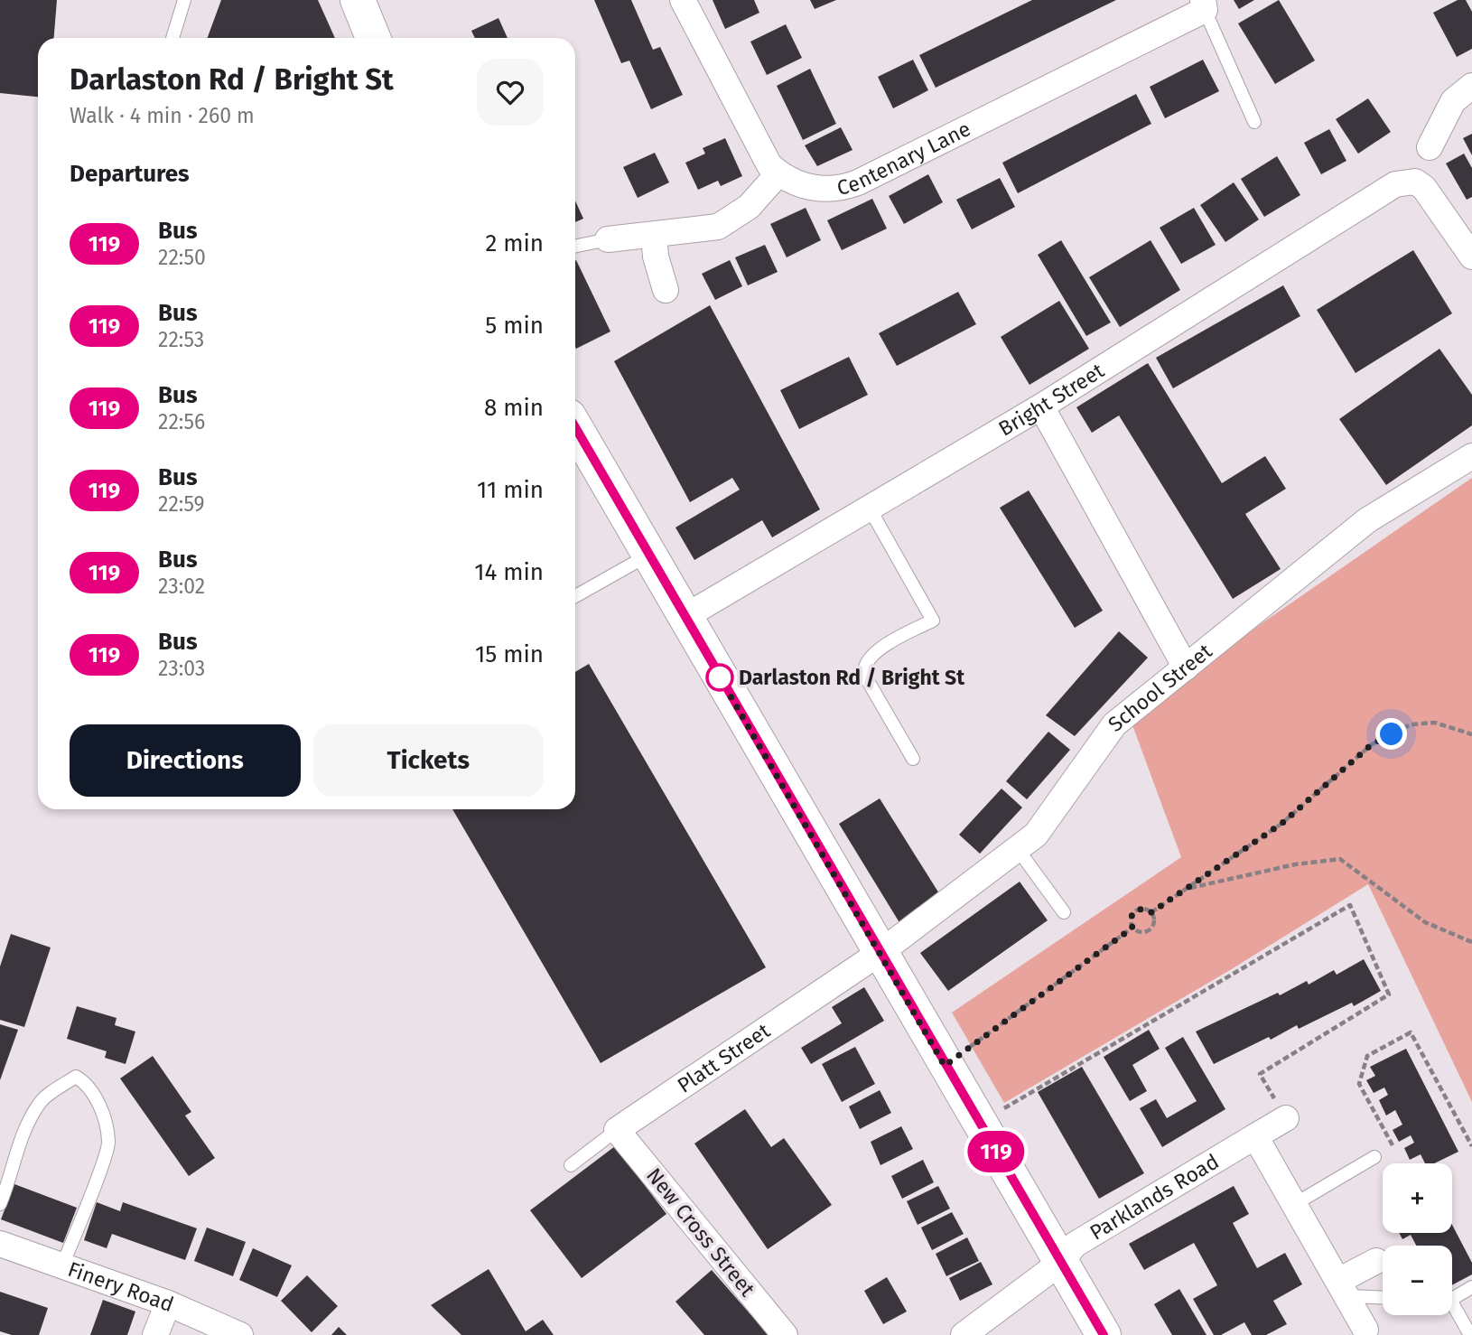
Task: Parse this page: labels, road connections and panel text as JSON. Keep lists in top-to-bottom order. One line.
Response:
{"streets":{"street":["Centenary Lane","Bright Street","School Street","Platt Street","Parklands Road","New Cross Street","Finery Road"]},"crossings":[["School Street","Platt Street"],["Platt Street","New Cross Street"]],"places":["Darlaston Rd / Bright St"],"lines":["bus line 119"],"page":{"on_map":"119","heading":[["Darlaston Rd / Bright St","Walk · 4 min · 260 m"],"Departures"],"list":[{"mark":"119","name":"Bus","note":"22:50","value":"2 min"},{"mark":"119","name":"Bus","note":"22:53","value":"5 min"},{"mark":"119","name":"Bus","note":"22:56","value":"8 min"},{"mark":"119","name":"Bus","note":"22:59","value":"11 min"},{"mark":"119","name":"Bus","note":"23:02","value":"14 min"},{"mark":"119","name":"Bus","note":"23:03","value":"15 min"}],"buttons":["Directions","Tickets"],"map_buttons":["+","−"]}}
